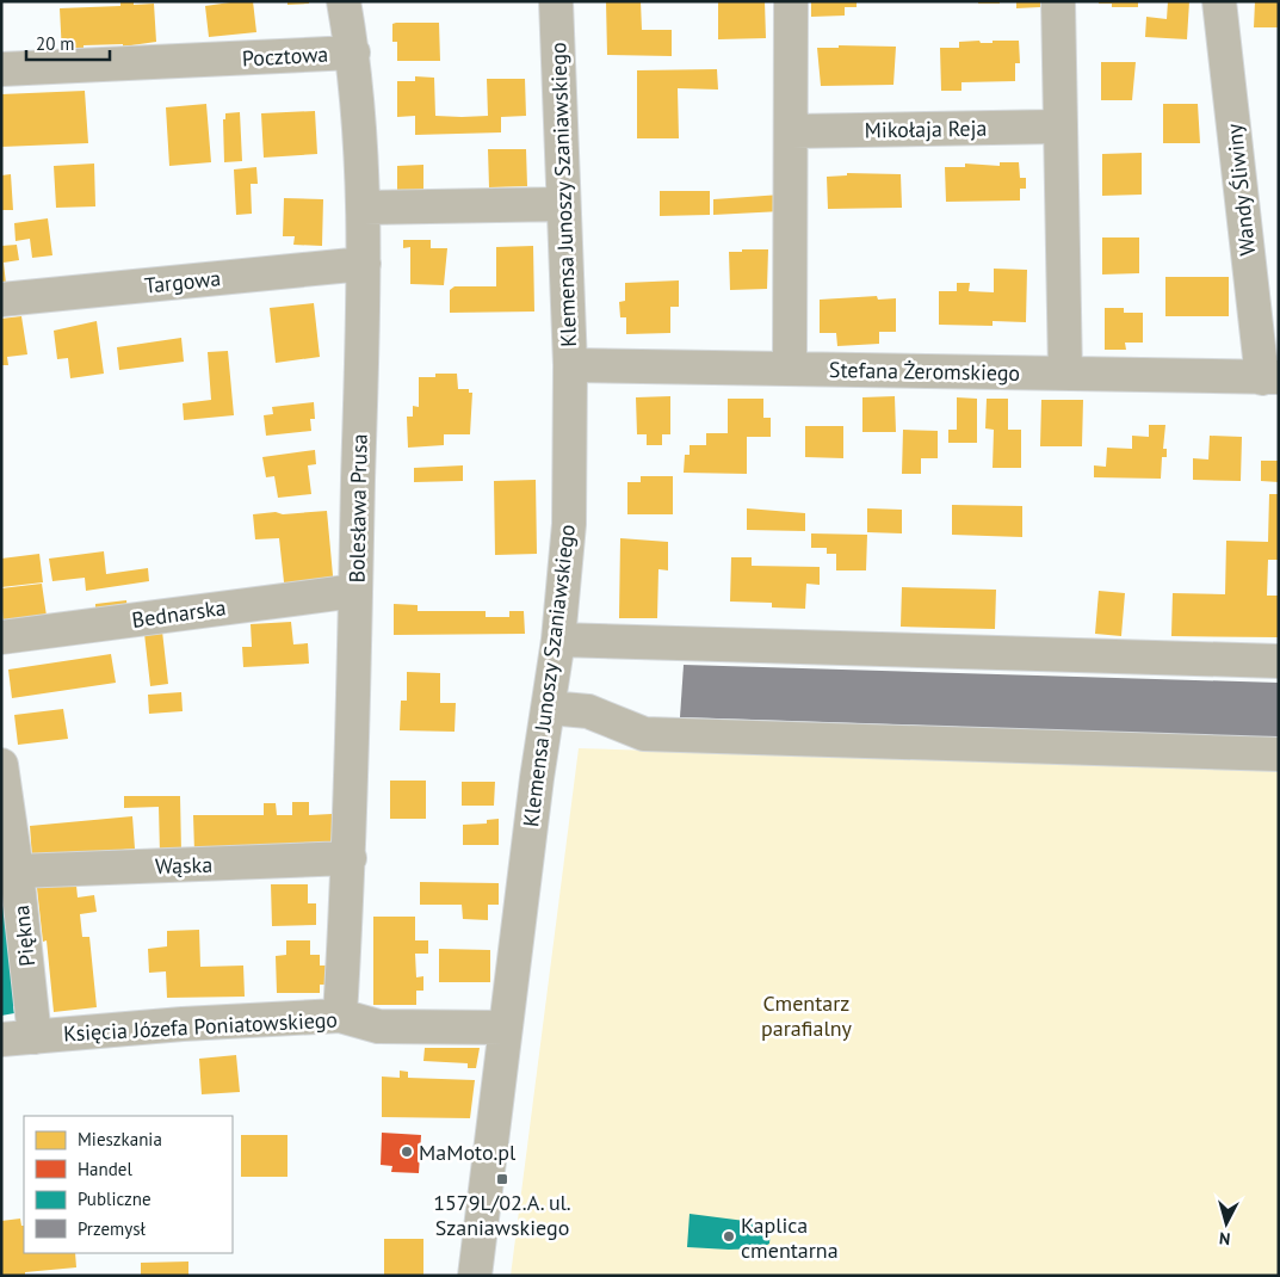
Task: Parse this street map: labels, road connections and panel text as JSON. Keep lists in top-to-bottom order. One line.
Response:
{"streets":{"street":["Pocztowa","Mikołaja Reja","Wandy Śliwiny","Klemensa Junoszy Szaniawskiego","Targowa","Stefana Żeromskiego","Bolesława Prusa","Bednarska","Wąska","Piękna","Księcia Józefa Poniatowskiego"]},"crossings":[["Pocztowa","Bolesława Prusa"],["Wandy Śliwiny","Stefana Żeromskiego"],["Klemensa Junoszy Szaniawskiego","Stefana Żeromskiego"],["Klemensa Junoszy Szaniawskiego","Księcia Józefa Poniatowskiego"],["Targowa","Bolesława Prusa"],["Bolesława Prusa","Bednarska"],["Bolesława Prusa","Wąska"],["Bolesława Prusa","Księcia Józefa Poniatowskiego"],["Wąska","Piękna"],["Piękna","Księcia Józefa Poniatowskiego"]],"parks":["Cmentarz parafialny"],"places":{"other":["MaMoto.pl","Kaplica cmentarna"],"transit":["1579L/02.A. ul. Szaniawskiego"]},"legend":["Mieszkania","Handel","Publiczne","Przemysł"],"scale_bar":"20 m","north":"bottom"}
